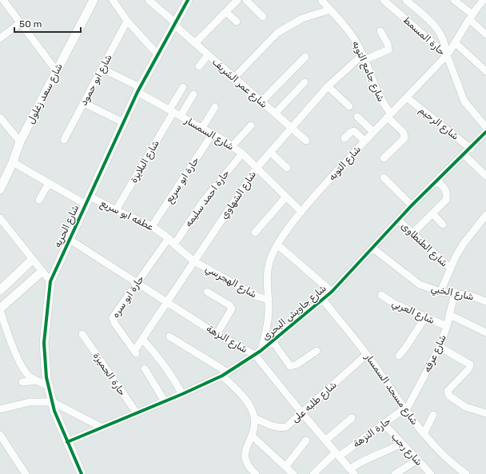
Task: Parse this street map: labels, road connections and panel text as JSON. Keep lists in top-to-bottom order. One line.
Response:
{"streets":{"street":["حارة المسمط","شارع جامع التوبه","شارع ابو حمود","شارع عمر الشريف","شارع سعد زغلول","شارع الرحيم","شارع السمسار","شارع البلايزة","شارع التوبه","حارة ابو سريع","شارع الشهاوي","حارة احمد سليمه","عطفه ابو سريع","شارع الحريه","شارع الطنطاوى","شارع الهجرسي","شارع الخبي","حارة ابو سره","شارع العربي","شارع جاويش البحرى","شارع النزهة","شارع عرفه","حارة الجميزة","شارع مسجد السمسار","شارع طلبه على","حارة النزهة","شارع رجب"]},"crossings":[["حارة المسمط","شارع التوبه"],["حارة المسمط","شارع جاويش البحرى"],["شارع جامع التوبه","شارع التوبه"],["شارع جامع التوبه","شارع الشهاوي"],["شارع ابو حمود","شارع السمسار"],["شارع عمر الشريف","شارع الشهاوي"],["شارع عمر الشريف","شارع الحريه"],["شارع سعد زغلول","عطفه ابو سريع"],["شارع الرحيم","شارع التوبه"],["شارع الرحيم","شارع جاويش البحرى"],["شارع السمسار","شارع البلايزة"],["شارع السمسار","شارع التوبه"],["شارع السمسار","حارة ابو سريع"],["شارع السمسار","شارع الشهاوي"],["شارع السمسار","حارة احمد سليمه"],["شارع السمسار","شارع الحريه"],["شارع البلايزة","عطفه ابو سريع"],["شارع التوبه","شارع الهجرسي"],["شارع التوبه","شارع جاويش البحرى"],["شارع التوبه","شارع النزهة"],["حارة ابو سريع","عطفه ابو سريع"],["شارع الشهاوي","عطفه ابو سريع"],["شارع الشهاوي","شارع الهجرسي"],["شارع الشهاوي","حارة ابو سره"],["شارع الشهاوي","شارع النزهة"],["حارة احمد سليمه","عطفه ابو سريع"],["عطفه ابو سريع","شارع الحريه"],["عطفه ابو سريع","شارع الهجرسي"],["عطفه ابو سريع","حارة ابو سره"],["شارع الحريه","شارع جاويش البحرى"],["شارع الحريه","شارع النزهة"],["شارع الطنطاوى","شارع جاويش البحرى"],["شارع الخبي","شارع جاويش البحرى"],["شارع الخبي","شارع عرفه"],["حارة ابو سره","شارع النزهة"],["شارع العربي","شارع عرفه"],["شارع جاويش البحرى","شارع النزهة"],["شارع جاويش البحرى","حارة الجميزة"],["شارع جاويش البحرى","شارع مسجد السمسار"],["شارع النزهة","شارع طلبه على"],["شارع النزهة","حارة النزهة"],["شارع عرفه","شارع مسجد السمسار"],["شارع عرفه","حارة النزهة"],["شارع مسجد السمسار","شارع طلبه على"],["شارع مسجد السمسار","حارة النزهة"],["حارة النزهة","شارع رجب"]],"scale_bar":"50 m"}
